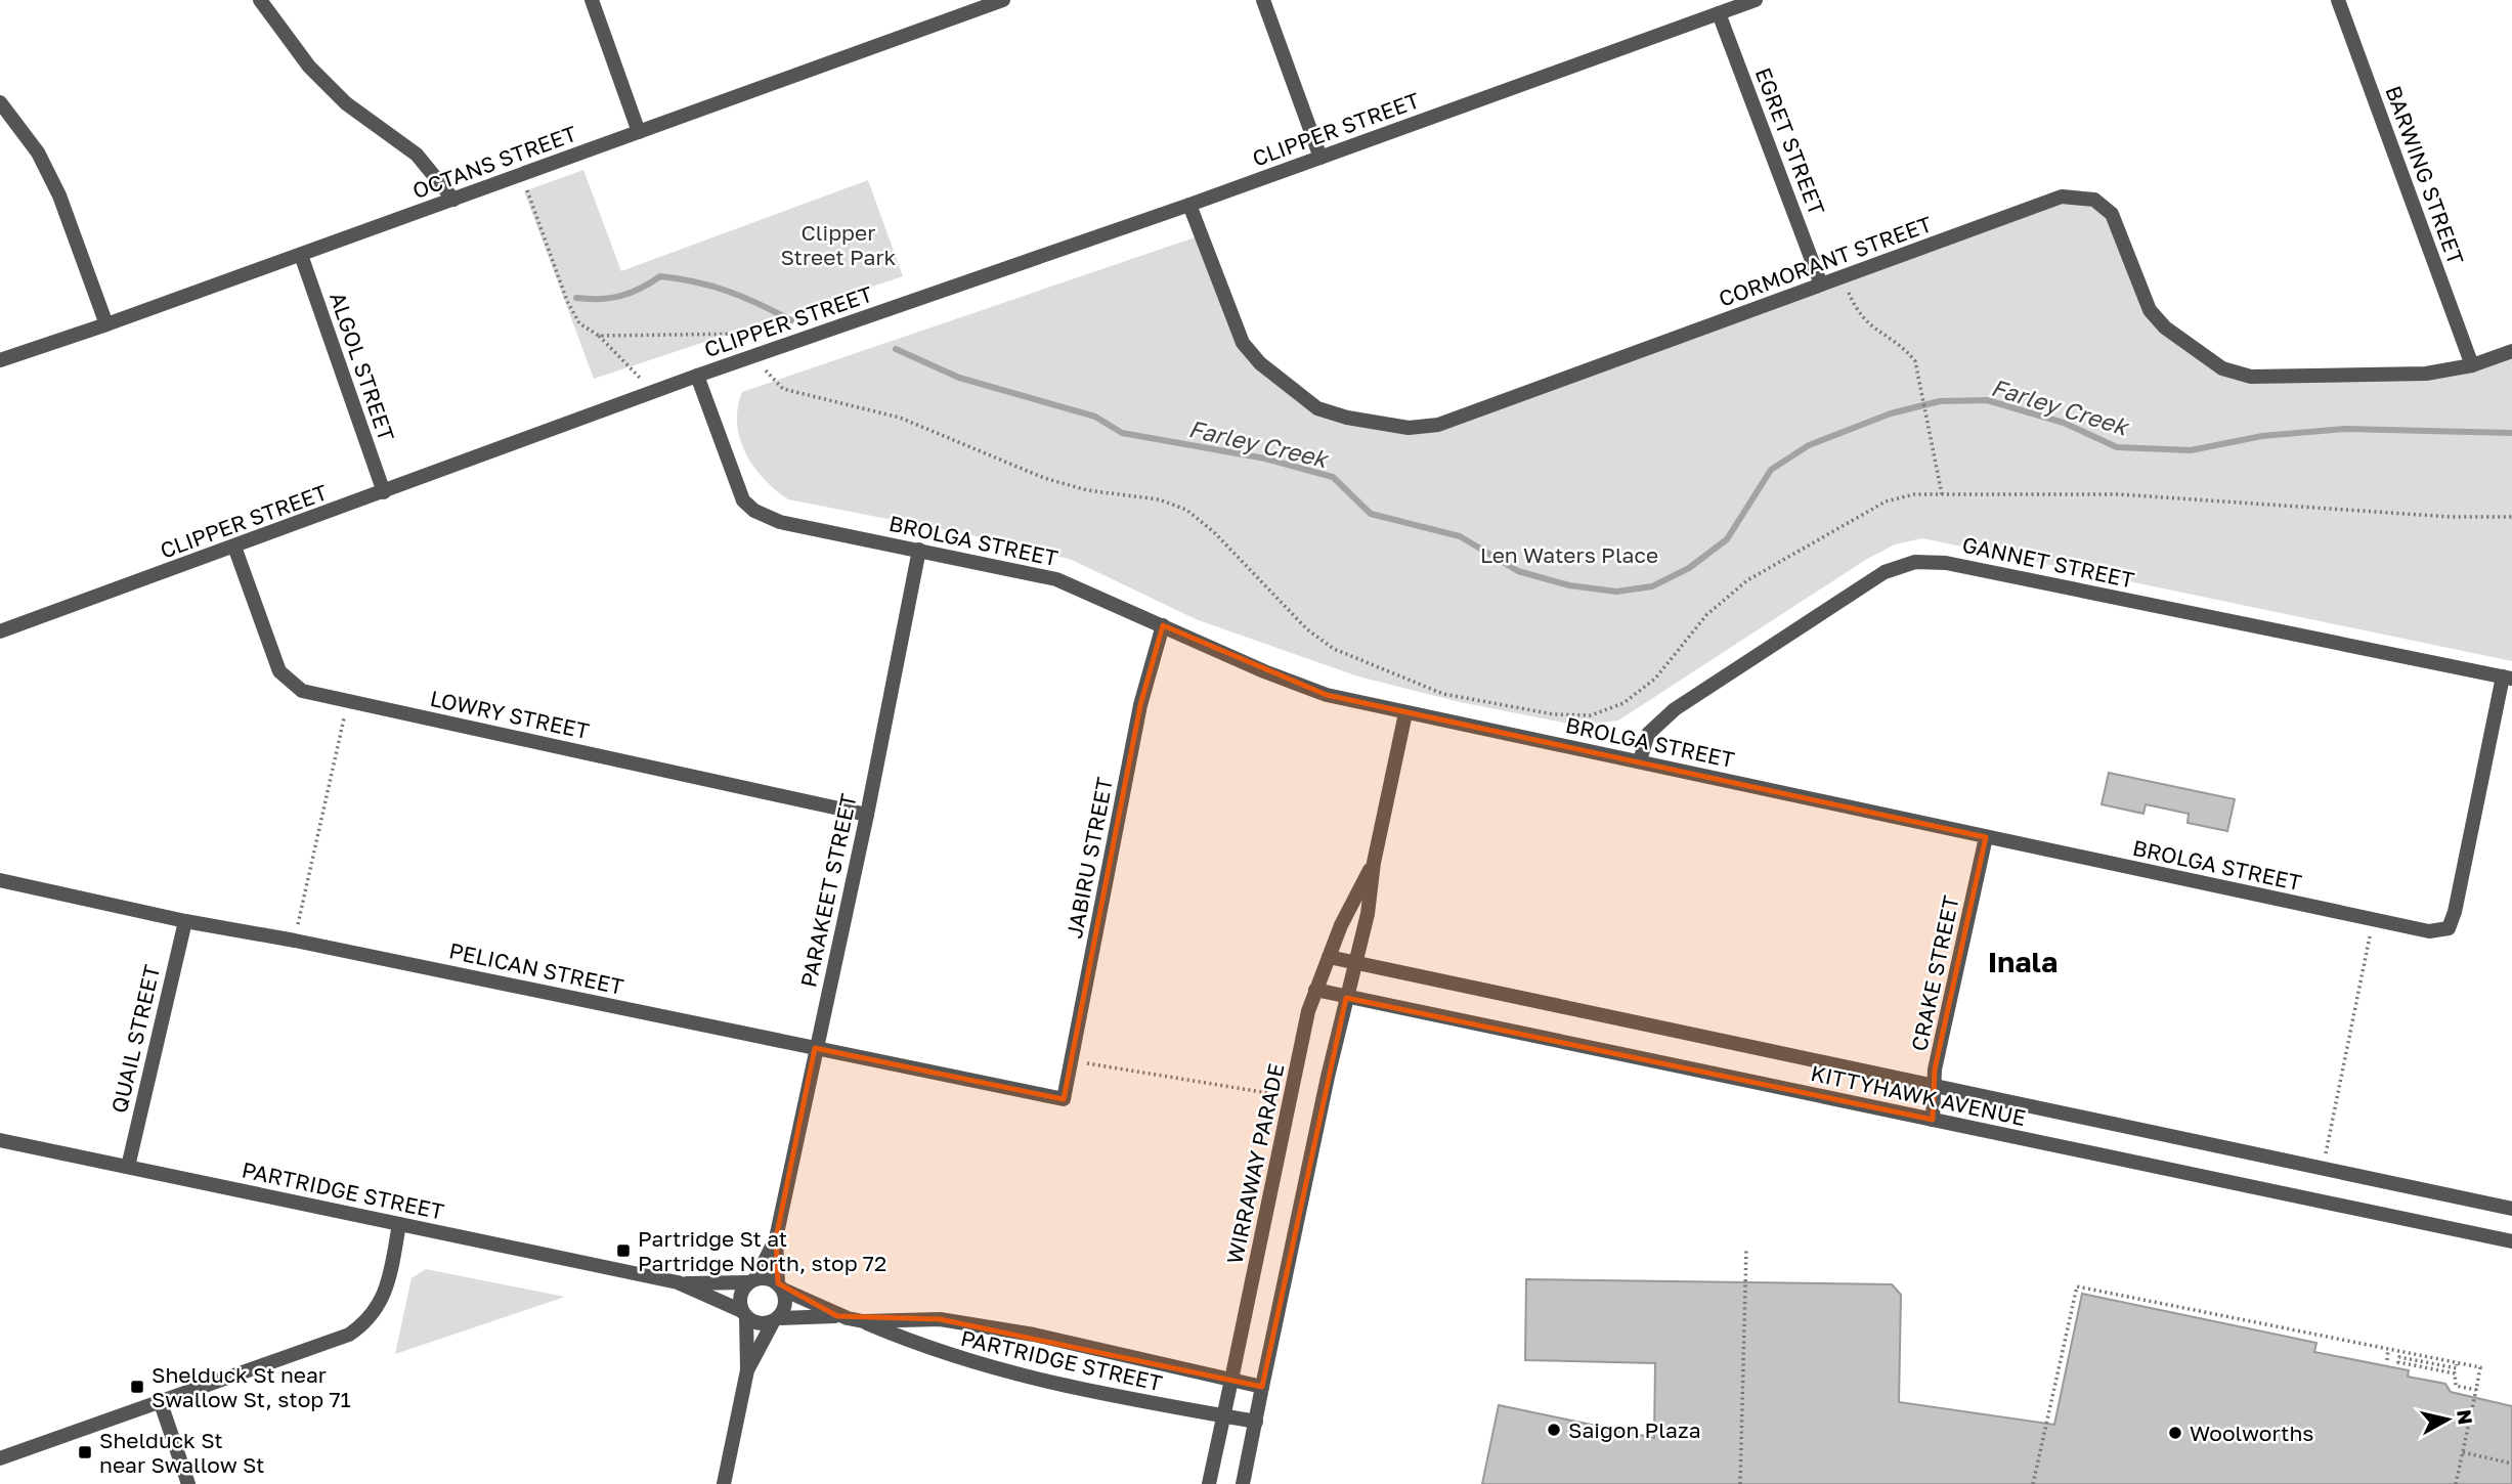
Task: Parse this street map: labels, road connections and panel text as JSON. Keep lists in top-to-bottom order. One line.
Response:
{"streets":{"street":["CLIPPER STREET","EGRET STREET","OCTANS STREET","BARWING STREET","CORMORANT STREET","ALGOL STREET","BROLGA STREET","GANNET STREET","LOWRY STREET","JABIRU STREET","PARAKEET STREET","PELICAN STREET","CRAKE STREET","QUAIL STREET","KITTYHAWK AVENUE","WIRRAWAY PARADE","PARTRIDGE STREET"]},"crossings":[["CLIPPER STREET","EGRET STREET"],["CLIPPER STREET","CORMORANT STREET"],["CLIPPER STREET","ALGOL STREET"],["CLIPPER STREET","BROLGA STREET"],["CLIPPER STREET","LOWRY STREET"],["EGRET STREET","CORMORANT STREET"],["OCTANS STREET","ALGOL STREET"],["BARWING STREET","CORMORANT STREET"],["BROLGA STREET","GANNET STREET"],["BROLGA STREET","JABIRU STREET"],["BROLGA STREET","PARAKEET STREET"],["BROLGA STREET","CRAKE STREET"],["BROLGA STREET","WIRRAWAY PARADE"],["LOWRY STREET","PARAKEET STREET"],["JABIRU STREET","PELICAN STREET"],["PARAKEET STREET","PELICAN STREET"],["PARAKEET STREET","PARTRIDGE STREET"],["PELICAN STREET","QUAIL STREET"],["CRAKE STREET","KITTYHAWK AVENUE"],["QUAIL STREET","PARTRIDGE STREET"],["KITTYHAWK AVENUE","WIRRAWAY PARADE"],["WIRRAWAY PARADE","PARTRIDGE STREET"]],"districts":["Inala"],"water":["Farley Creek"],"parks":["Clipper Street Park","Len Waters Place"],"places":{"transit":["Partridge St at Partridge North, stop 72","Shelduck St near Swallow St, stop 71","Shelduck St near Swallow St"],"other":["Saigon Plaza","Woolworths"]},"north":"right"}
